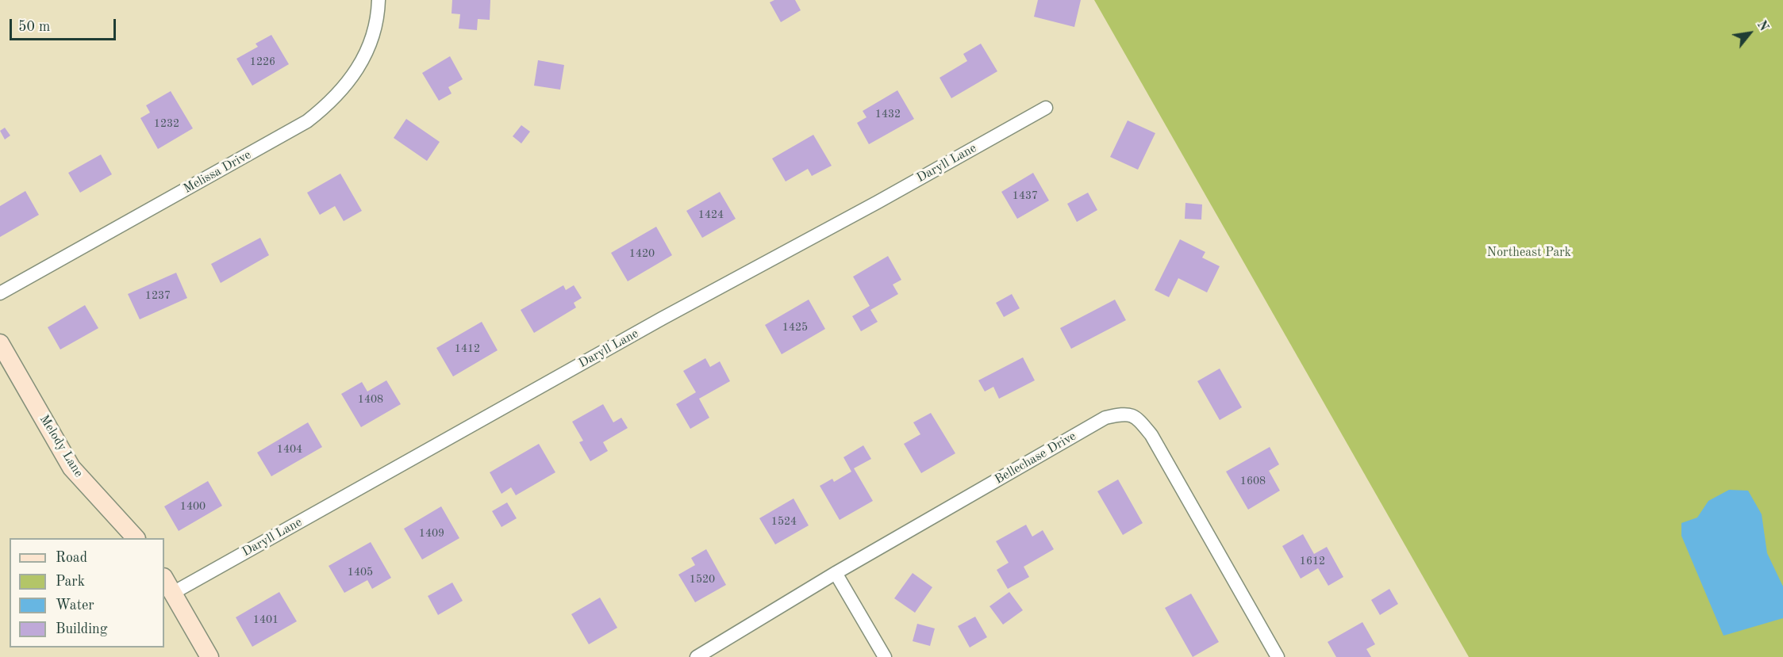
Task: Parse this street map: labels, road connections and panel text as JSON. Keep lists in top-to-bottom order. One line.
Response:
{"streets":{"street":["Daryll Lane","Melissa Drive","Melody Lane","Bellechase Drive"]},"parks":["Northeast Park"],"house_numbers":["1226","1432","1232","1437","1424","1420","1237","1425","1412","1408","1404","1608","1400","1524","1409","1612","1405","1520","1401"],"legend":["Road","Park","Water","Building"],"scale_bar":"50 m","north":"top right"}
